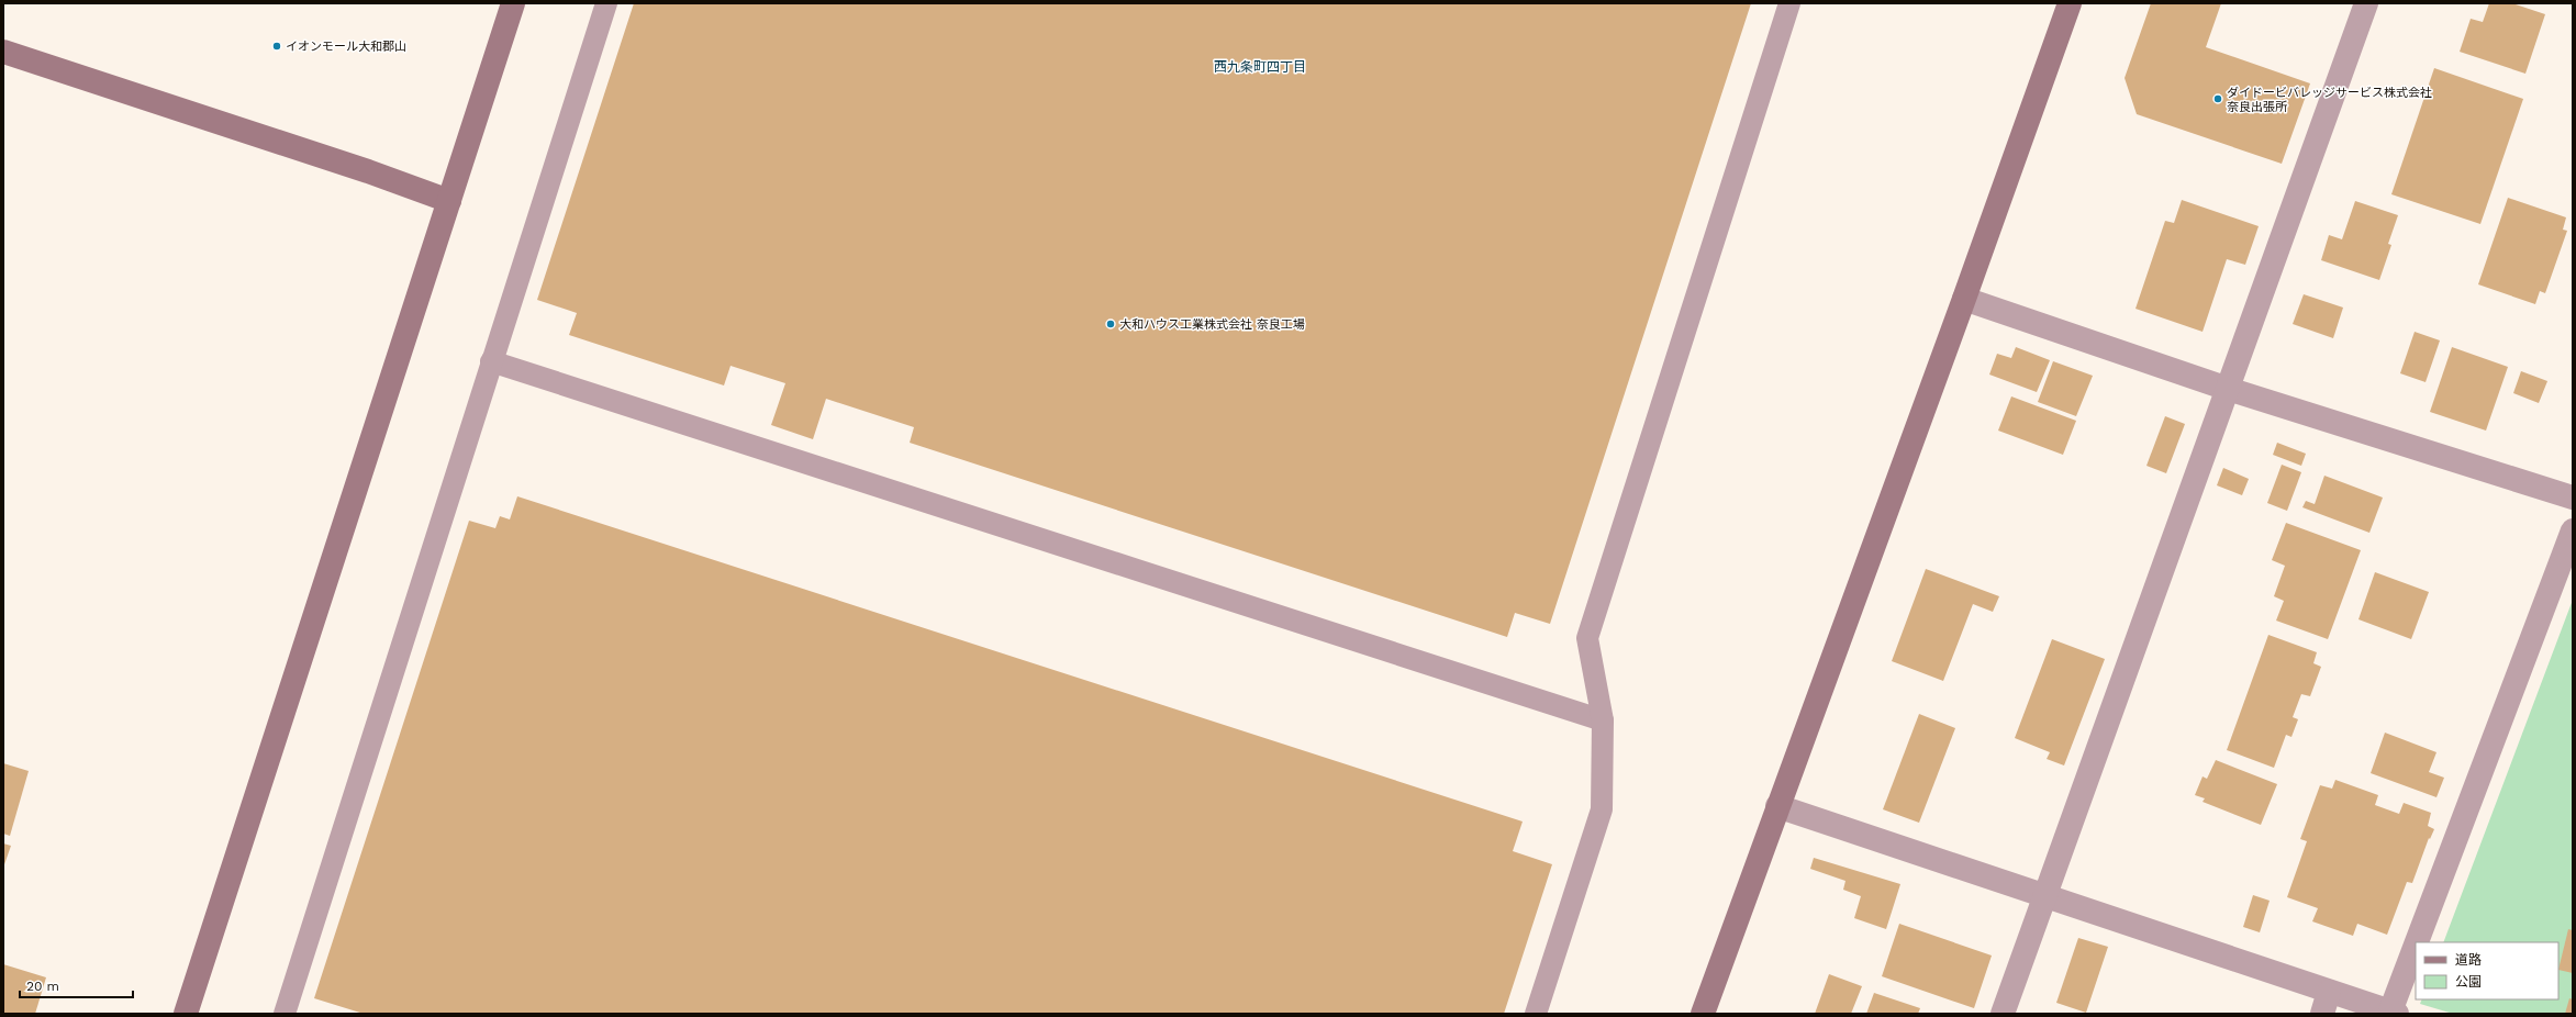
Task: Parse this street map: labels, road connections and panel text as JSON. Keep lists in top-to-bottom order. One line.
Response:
{"districts":["西九条町四丁目"],"places":["イオンモール大和郡山","ダイドービバレッジサービス株式会社 奈良出張所","大和ハウス工業株式会社 奈良工場"],"legend":["道路","公園"],"scale_bar":"20 m"}
